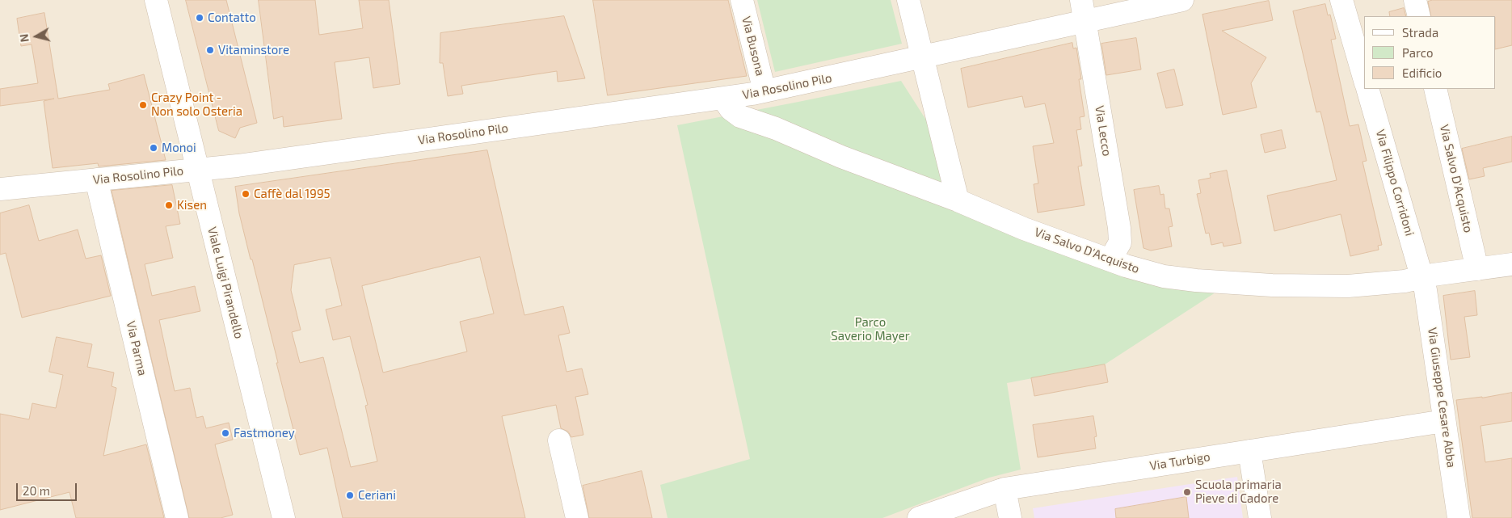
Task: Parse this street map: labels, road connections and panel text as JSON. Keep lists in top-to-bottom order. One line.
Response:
{"streets":{"street":["Via Busona","Via Rosolino Pilo","Via Lecco","Via Salvo D'Acquisto","Via Filippo Corridoni","Viale Luigi Pirandello","Via Parma","Via Giuseppe Cesare Abba","Via Turbigo"]},"crossings":[["Via Busona","Via Rosolino Pilo"],["Via Rosolino Pilo","Via Lecco"],["Via Rosolino Pilo","Via Salvo D'Acquisto"],["Via Rosolino Pilo","Viale Luigi Pirandello"],["Via Rosolino Pilo","Via Parma"],["Via Lecco","Via Salvo D'Acquisto"],["Via Salvo D'Acquisto","Via Filippo Corridoni"],["Via Salvo D'Acquisto","Via Giuseppe Cesare Abba"],["Via Filippo Corridoni","Via Giuseppe Cesare Abba"],["Via Giuseppe Cesare Abba","Via Turbigo"]],"parks":["Parco Saverio Mayer"],"places":["Contatto","Vitaminstore","Crazy Point - Non solo Osteria","Monoi","Caffè dal 1995","Kisen","Fastmoney","Scuola primaria Pieve di Cadore","Ceriani"],"legend":["Strada","Parco","Edificio"],"scale_bar":"20 m","north":"left"}
